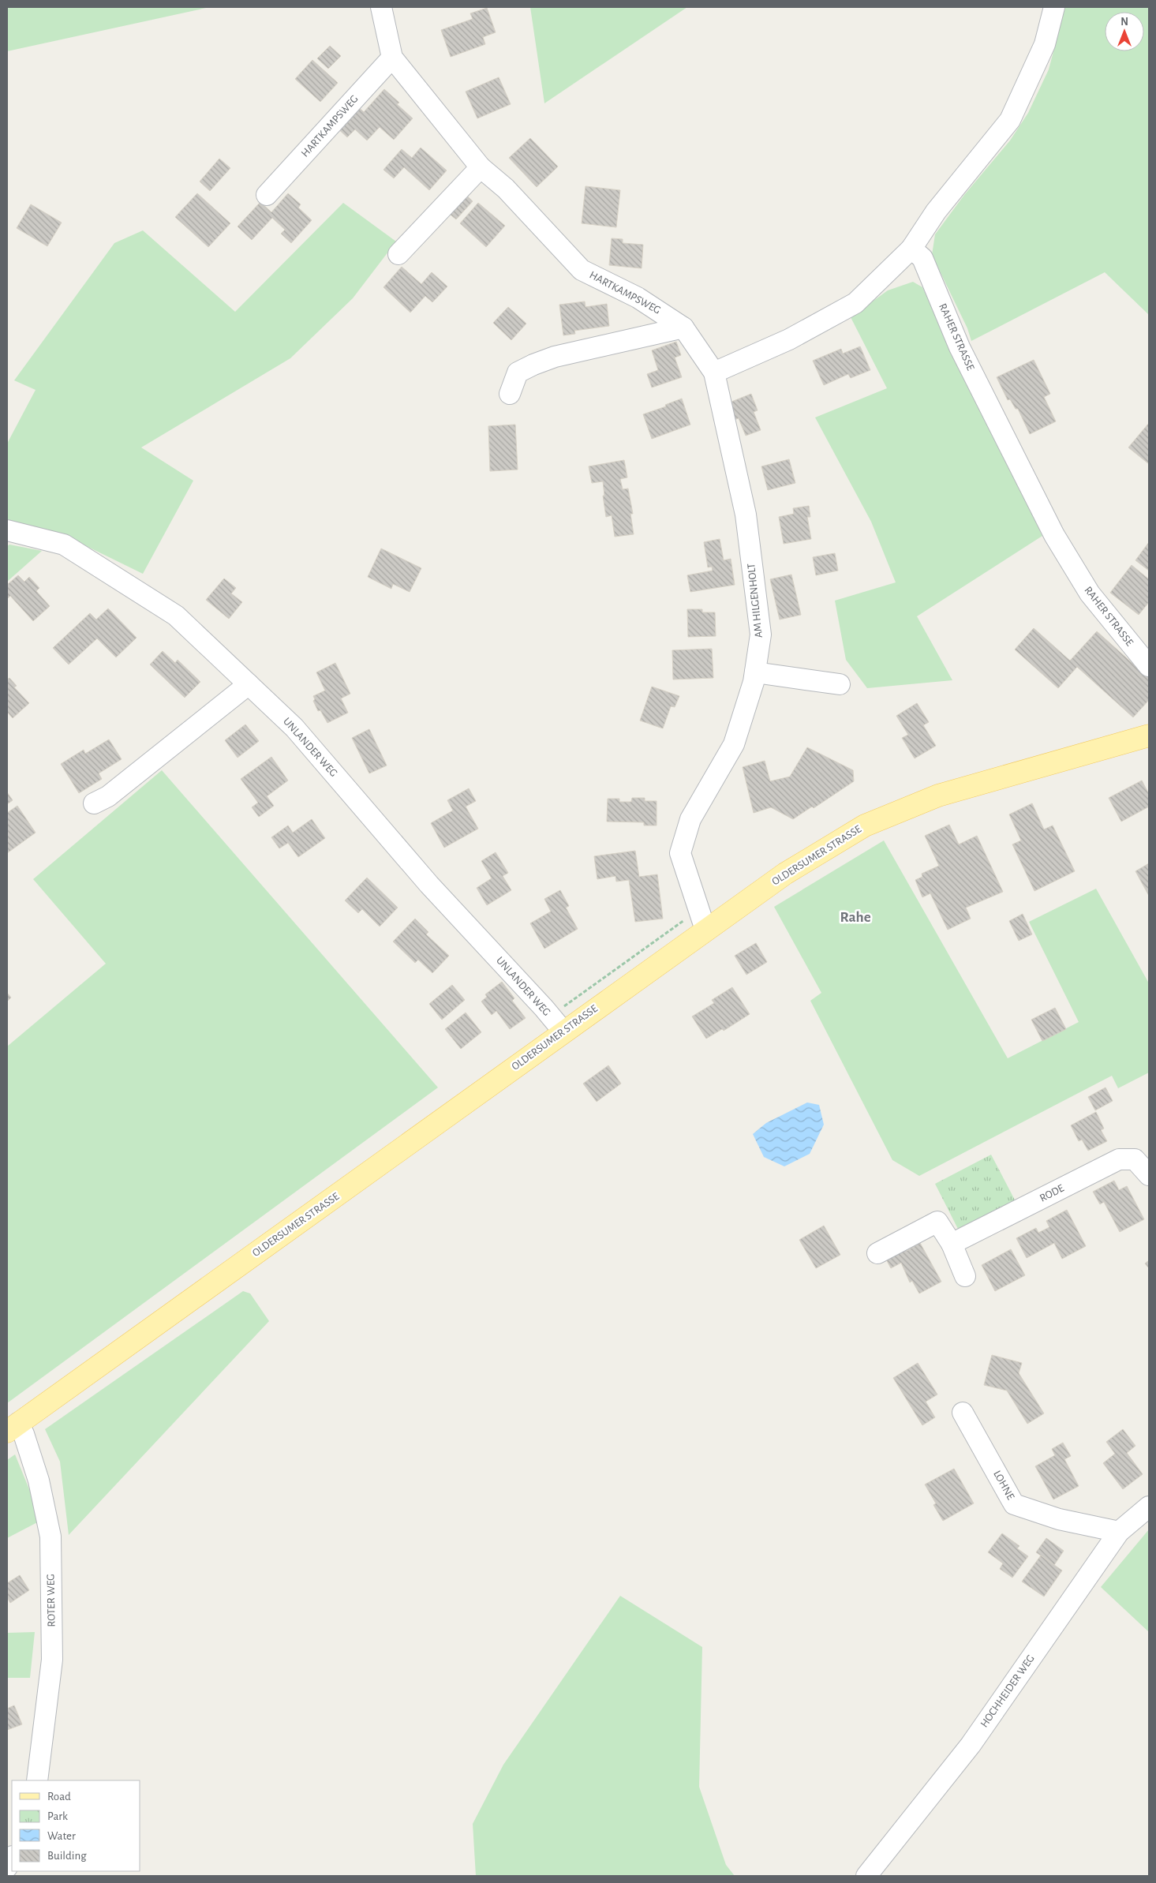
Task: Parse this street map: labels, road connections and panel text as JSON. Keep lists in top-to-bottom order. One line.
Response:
{"streets":{"main road":["OLDERSUMER STRASSE"],"street":["HARTKAMPSWEG","RAHER STRASSE","AM HILGENHOLT","UNLANDER WEG","RODE","LOHNE","ROTER WEG","HOCHHEIDER WEG"]},"crossings":[["HARTKAMPSWEG","AM HILGENHOLT"],["AM HILGENHOLT","OLDERSUMER STRASSE"],["UNLANDER WEG","OLDERSUMER STRASSE"],["OLDERSUMER STRASSE","ROTER WEG"],["LOHNE","HOCHHEIDER WEG"]],"districts":["Rahe"],"legend":["Road","Park","Water","Building"],"north":"top"}
